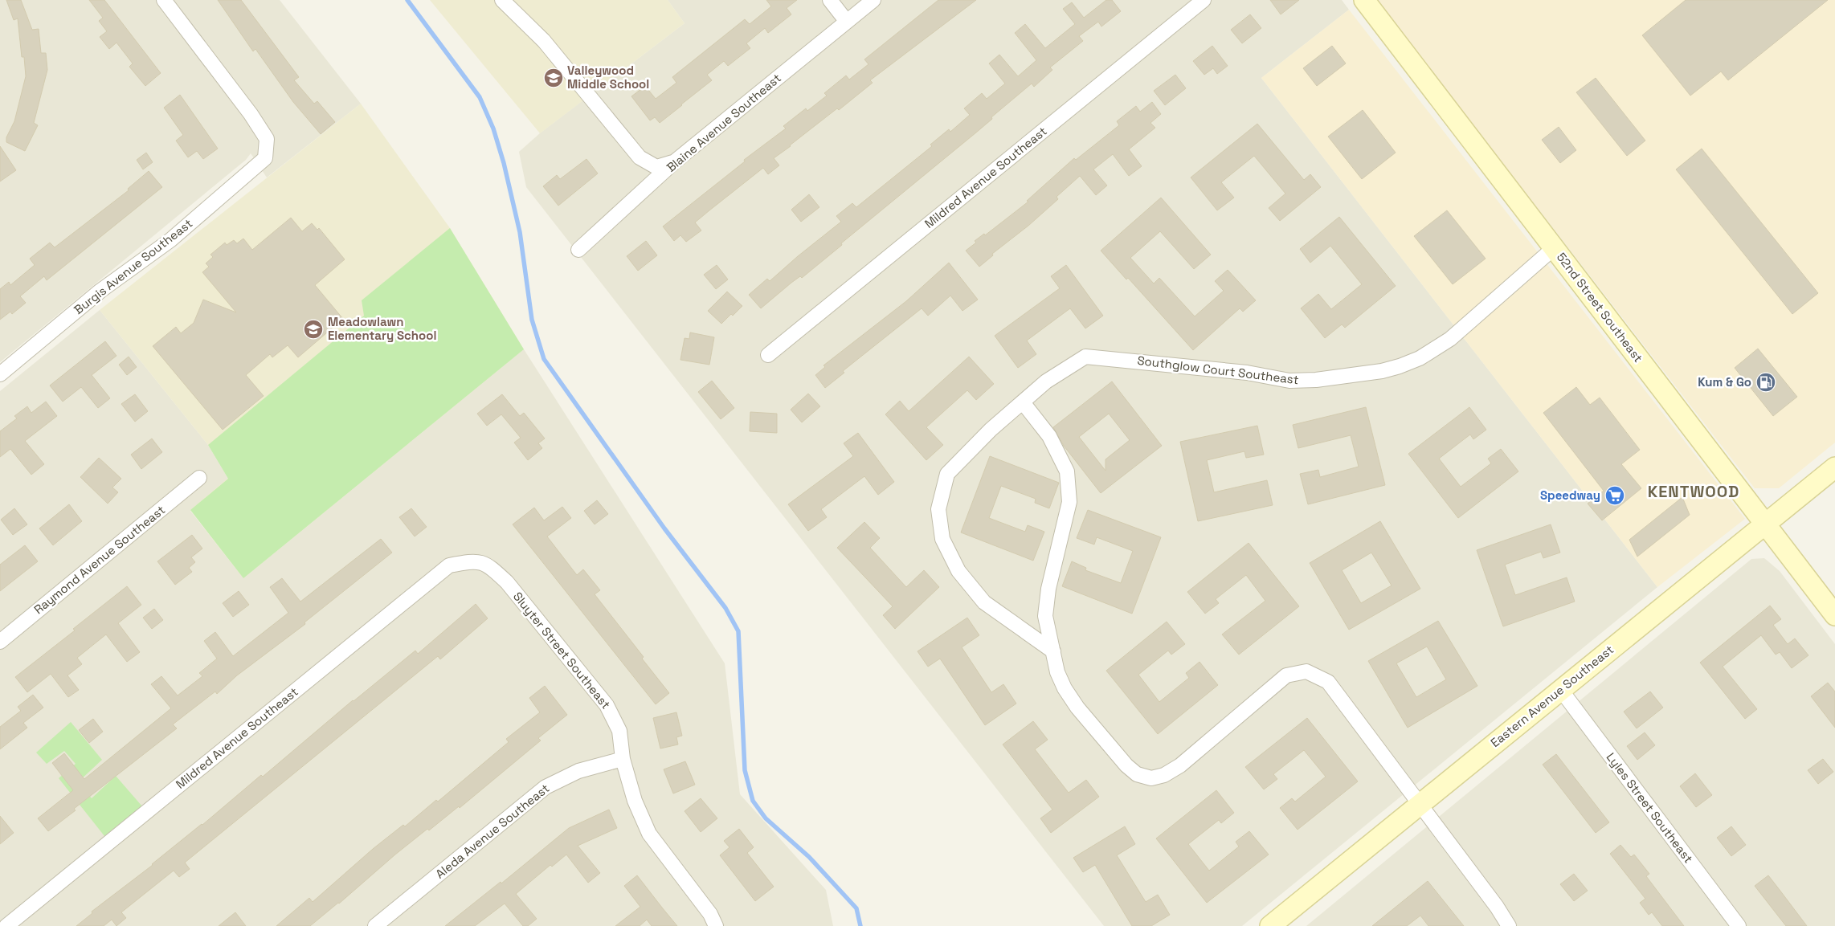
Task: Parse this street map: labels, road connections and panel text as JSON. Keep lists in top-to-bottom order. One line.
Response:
{"streets":{"main road":["52nd Street Southeast","Eastern Avenue Southeast"],"street":["Blaine Avenue Southeast","Mildred Avenue Southeast","Burgis Avenue Southeast","Southglow Court Southeast","Raymond Avenue Southeast","Sluyter Street Southeast","Lyles Street Southeast","Aleda Avenue Southeast"]},"crossings":[["Mildred Avenue Southeast","Sluyter Street Southeast"],["52nd Street Southeast","Southglow Court Southeast"],["52nd Street Southeast","Eastern Avenue Southeast"],["Sluyter Street Southeast","Aleda Avenue Southeast"],["Eastern Avenue Southeast","Lyles Street Southeast"]],"districts":["KENTWOOD"],"places":{"school or university":["Valleywood Middle School","Meadowlawn Elementary School"],"fuel station":["Kum & Go"],"supermarket":["Speedway"]}}
